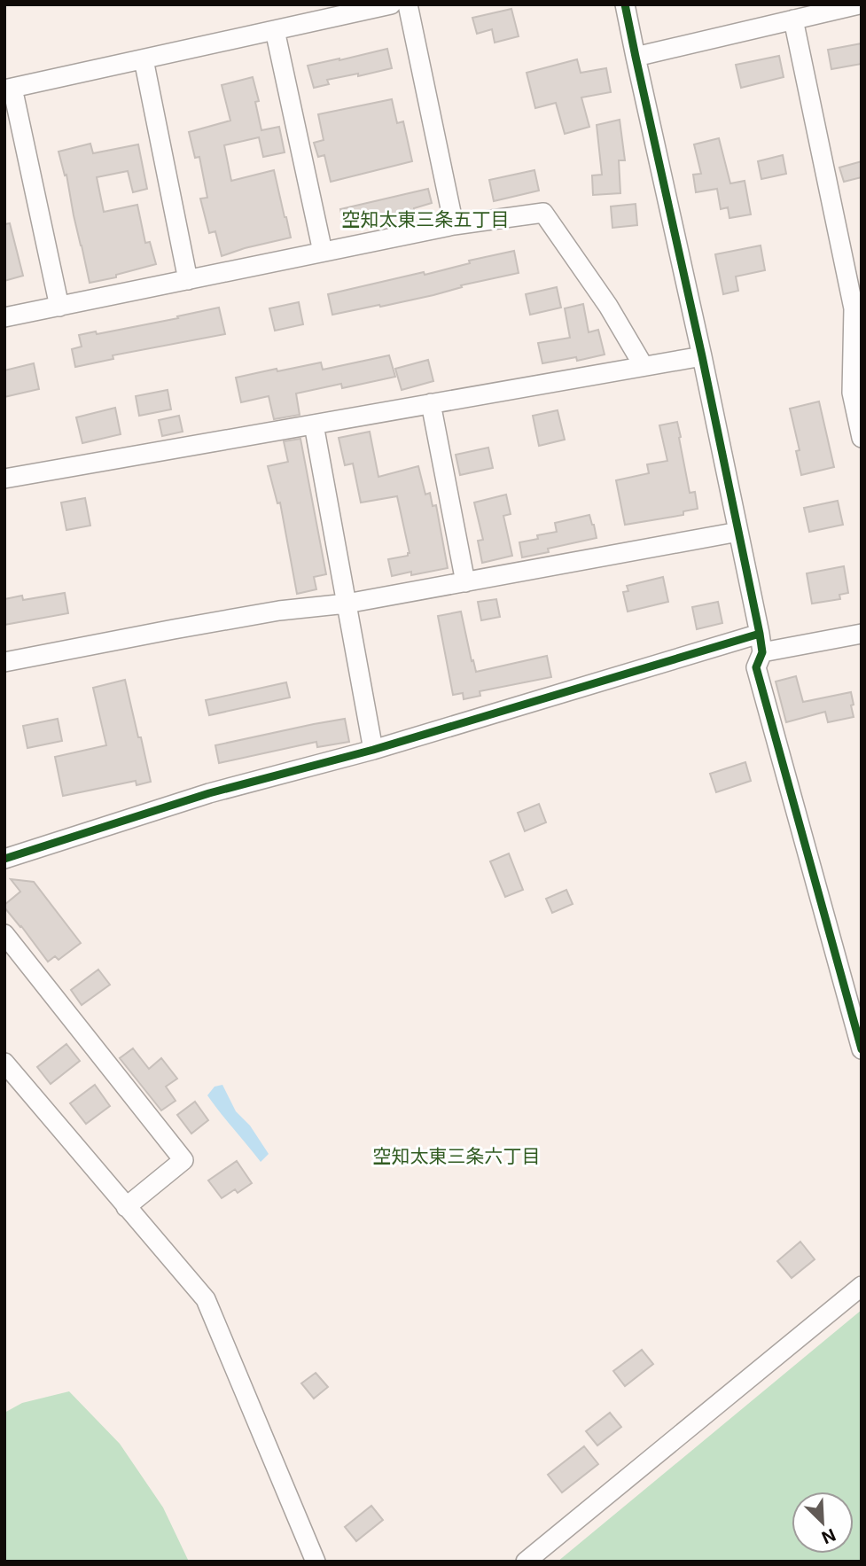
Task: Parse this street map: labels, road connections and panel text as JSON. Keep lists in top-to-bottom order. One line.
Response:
{"districts":["空知太東三条五丁目","空知太東三条六丁目"],"north":"bottom right"}
